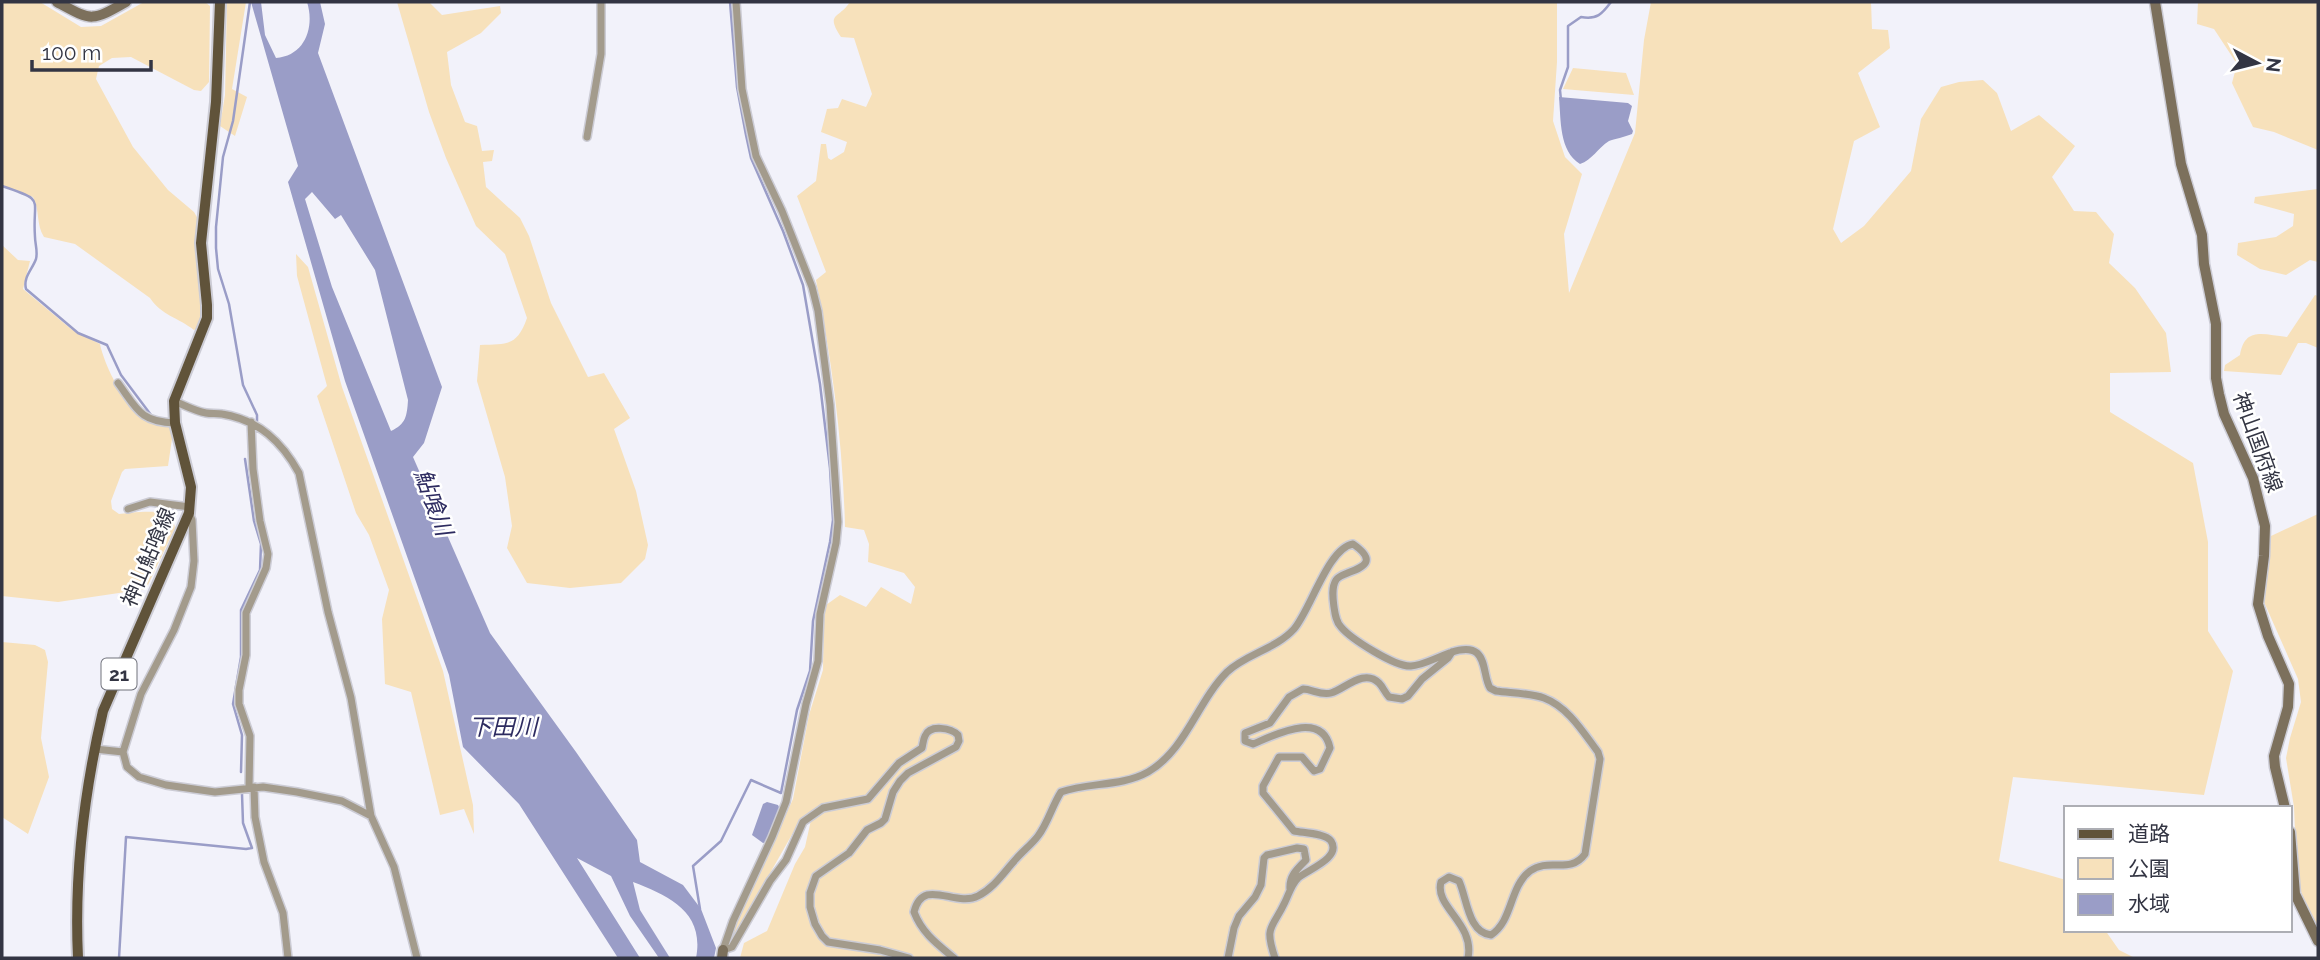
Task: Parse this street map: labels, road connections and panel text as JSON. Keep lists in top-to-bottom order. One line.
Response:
{"streets":{"main road":["神山国府線","神山鮎喰線","21"]},"water":["鮎喰川","下田川"],"legend":["道路","公園","水域"],"scale_bar":"100 m","north":"right"}
